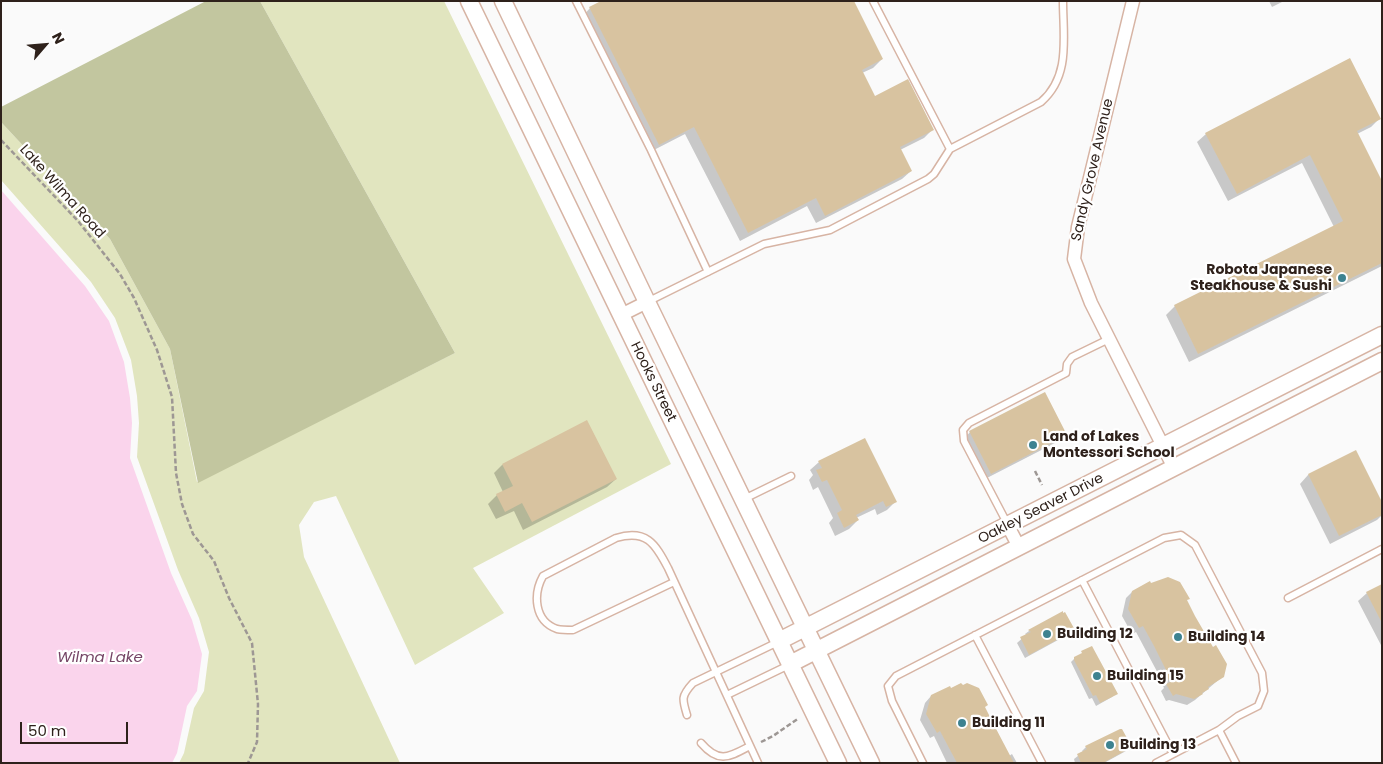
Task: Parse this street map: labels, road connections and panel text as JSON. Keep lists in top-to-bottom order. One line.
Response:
{"streets":{"street":["Sandy Grove Avenue","Hooks Street","Oakley Seaver Drive"],"path":["Lake Wilma Road"]},"crossings":[["Sandy Grove Avenue","Oakley Seaver Drive"],["Hooks Street","Oakley Seaver Drive"]],"water":["Wilma Lake"],"places":["Robota Japanese Steakhouse & Sushi","Land of Lakes Montessori School","Building 12","Building 14","Building 15","Building 11","Building 13"],"scale_bar":"50 m","north":"top right"}
